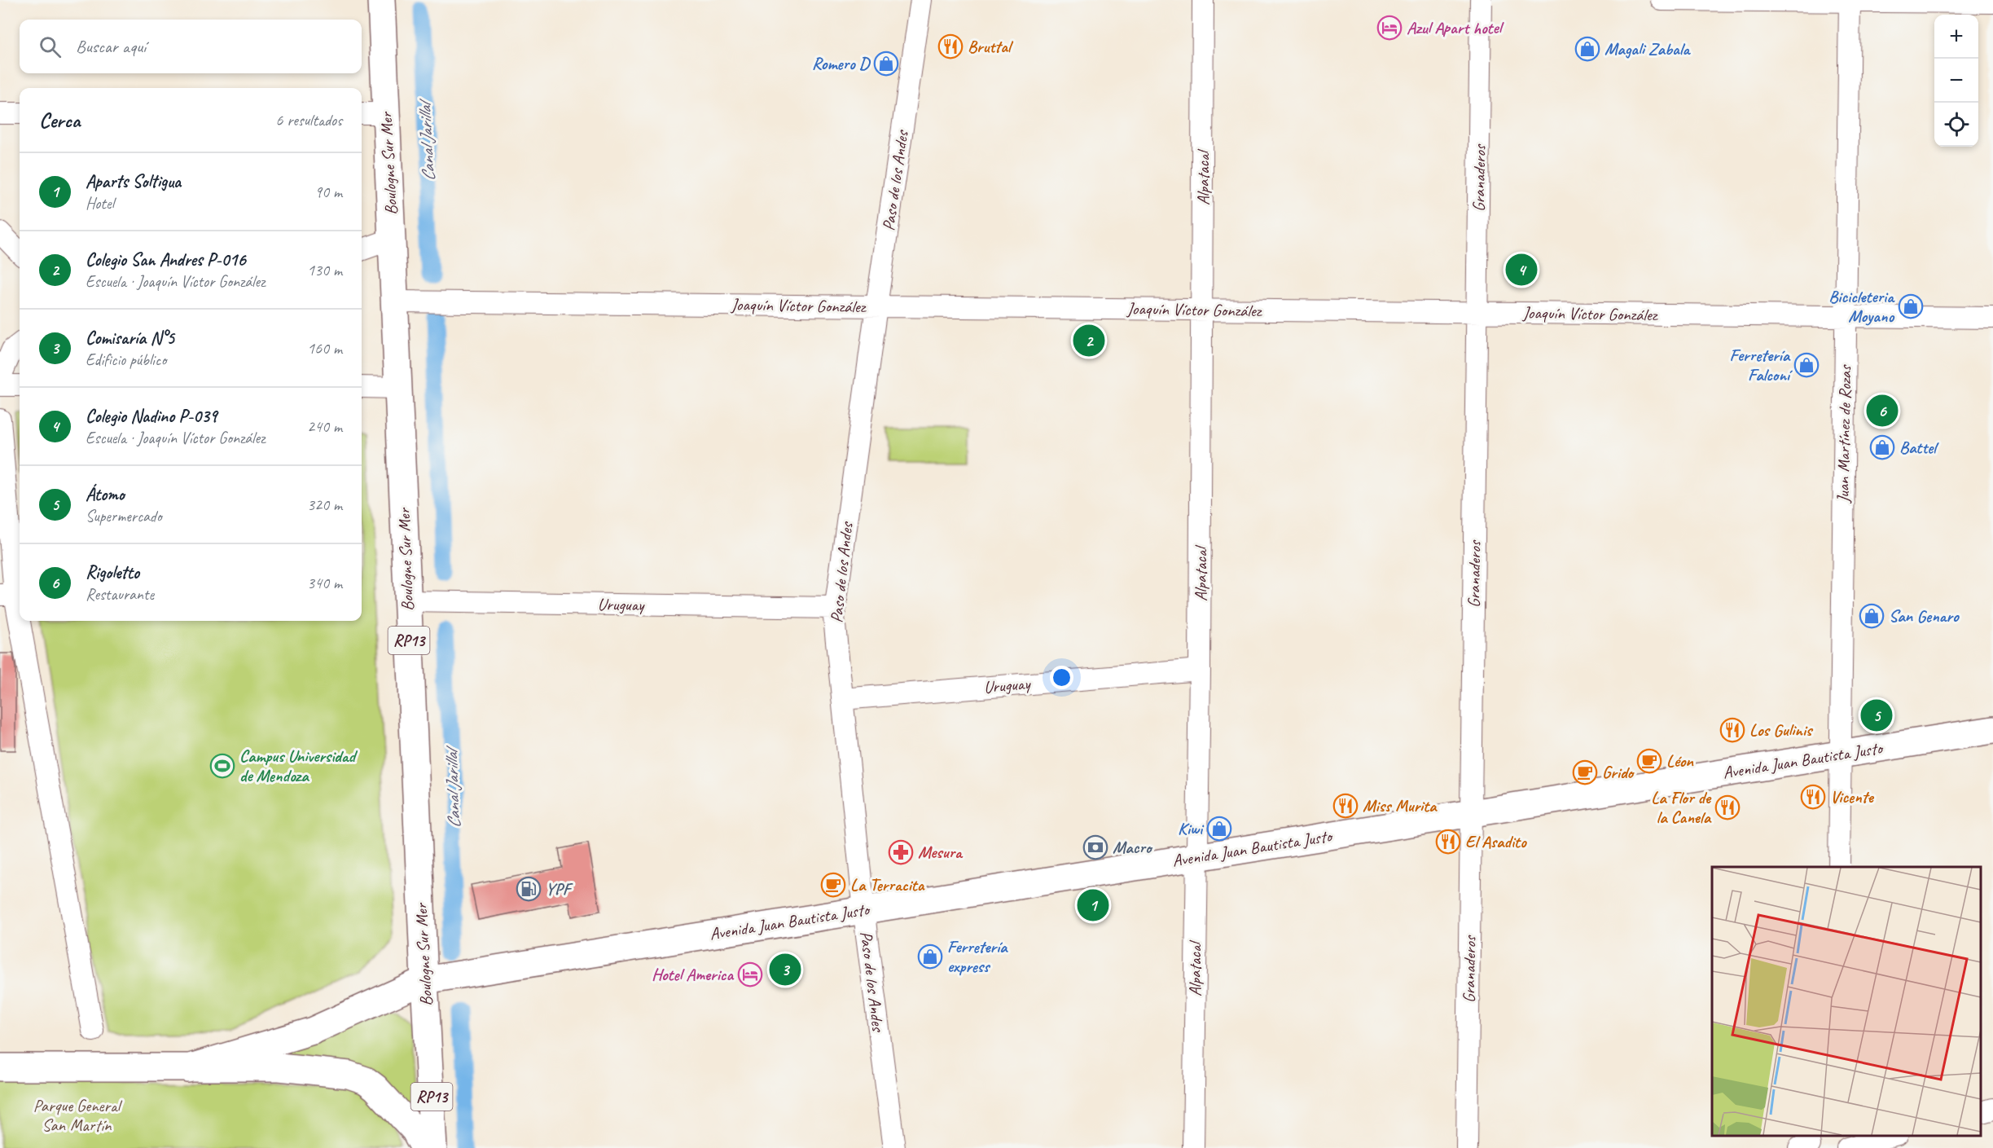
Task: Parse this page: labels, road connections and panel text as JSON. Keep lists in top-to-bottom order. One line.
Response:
{"streets":{"main road":["Boulogne Sur Mer","RP13","Avenida Juan Bautista Justo"],"street":["Alpatacal","Granaderos","Paso de los Andes","Joaquín Víctor González","Juan Martínez de Rozas","Uruguay"]},"crossings":[["Boulogne Sur Mer","Joaquín Víctor González"],["Boulogne Sur Mer","Uruguay"],["Boulogne Sur Mer","Avenida Juan Bautista Justo"],["Alpatacal","Joaquín Víctor González"],["Alpatacal","Uruguay"],["Alpatacal","Avenida Juan Bautista Justo"],["Granaderos","Joaquín Víctor González"],["Granaderos","Avenida Juan Bautista Justo"],["Paso de los Andes","Joaquín Víctor González"],["Paso de los Andes","Uruguay"],["Paso de los Andes","Avenida Juan Bautista Justo"],["Joaquín Víctor González","Juan Martínez de Rozas"],["Juan Martínez de Rozas","Avenida Juan Bautista Justo"]],"water":["Canal Jarillal"],"parks":["Parque General San Martín"],"places":{"hotel":["Azul Apart hotel","Hotel America"],"restaurant":["Bruttal","Los Gulinis","Vicente","Miss Murita","La Flor de la Canela","El Asadito"],"shop":["Magali Zabala","Romero D","Bicicleteria Moyano","Ferretería Falconí","Battel","San Genaro","Kiwi","Ferretería express"],"cafe":["Léon","Grido","La Terracita"],"sports":["Campus Universidad de Mendoza"],"bank":["Macro"],"pharmacy":["Mesura"],"fuel station":["YPF"]},"page":{"map_buttons":["+","−"],"search":"Buscar aquí","heading":["Cerca","6 resultados"],"list":[{"mark":"1","name":"Aparts Soltigua","note":"Hotel","value":"90 m"},{"mark":"2","name":"Colegio San Andres P-016","note":"Escuela · Joaquín Víctor González","value":"130 m"},{"mark":"3","name":"Comisaría N°5","note":"Edificio público","value":"160 m"},{"mark":"4","name":"Colegio Nadino P-039","note":"Escuela · Joaquín Víctor González","value":"240 m"},{"mark":"5","name":"Átomo","note":"Supermercado","value":"320 m"},{"mark":"6","name":"Rigoletto","note":"Restaurante","value":"340 m"}],"pins":["4","2","6","5","1","3"]}}
